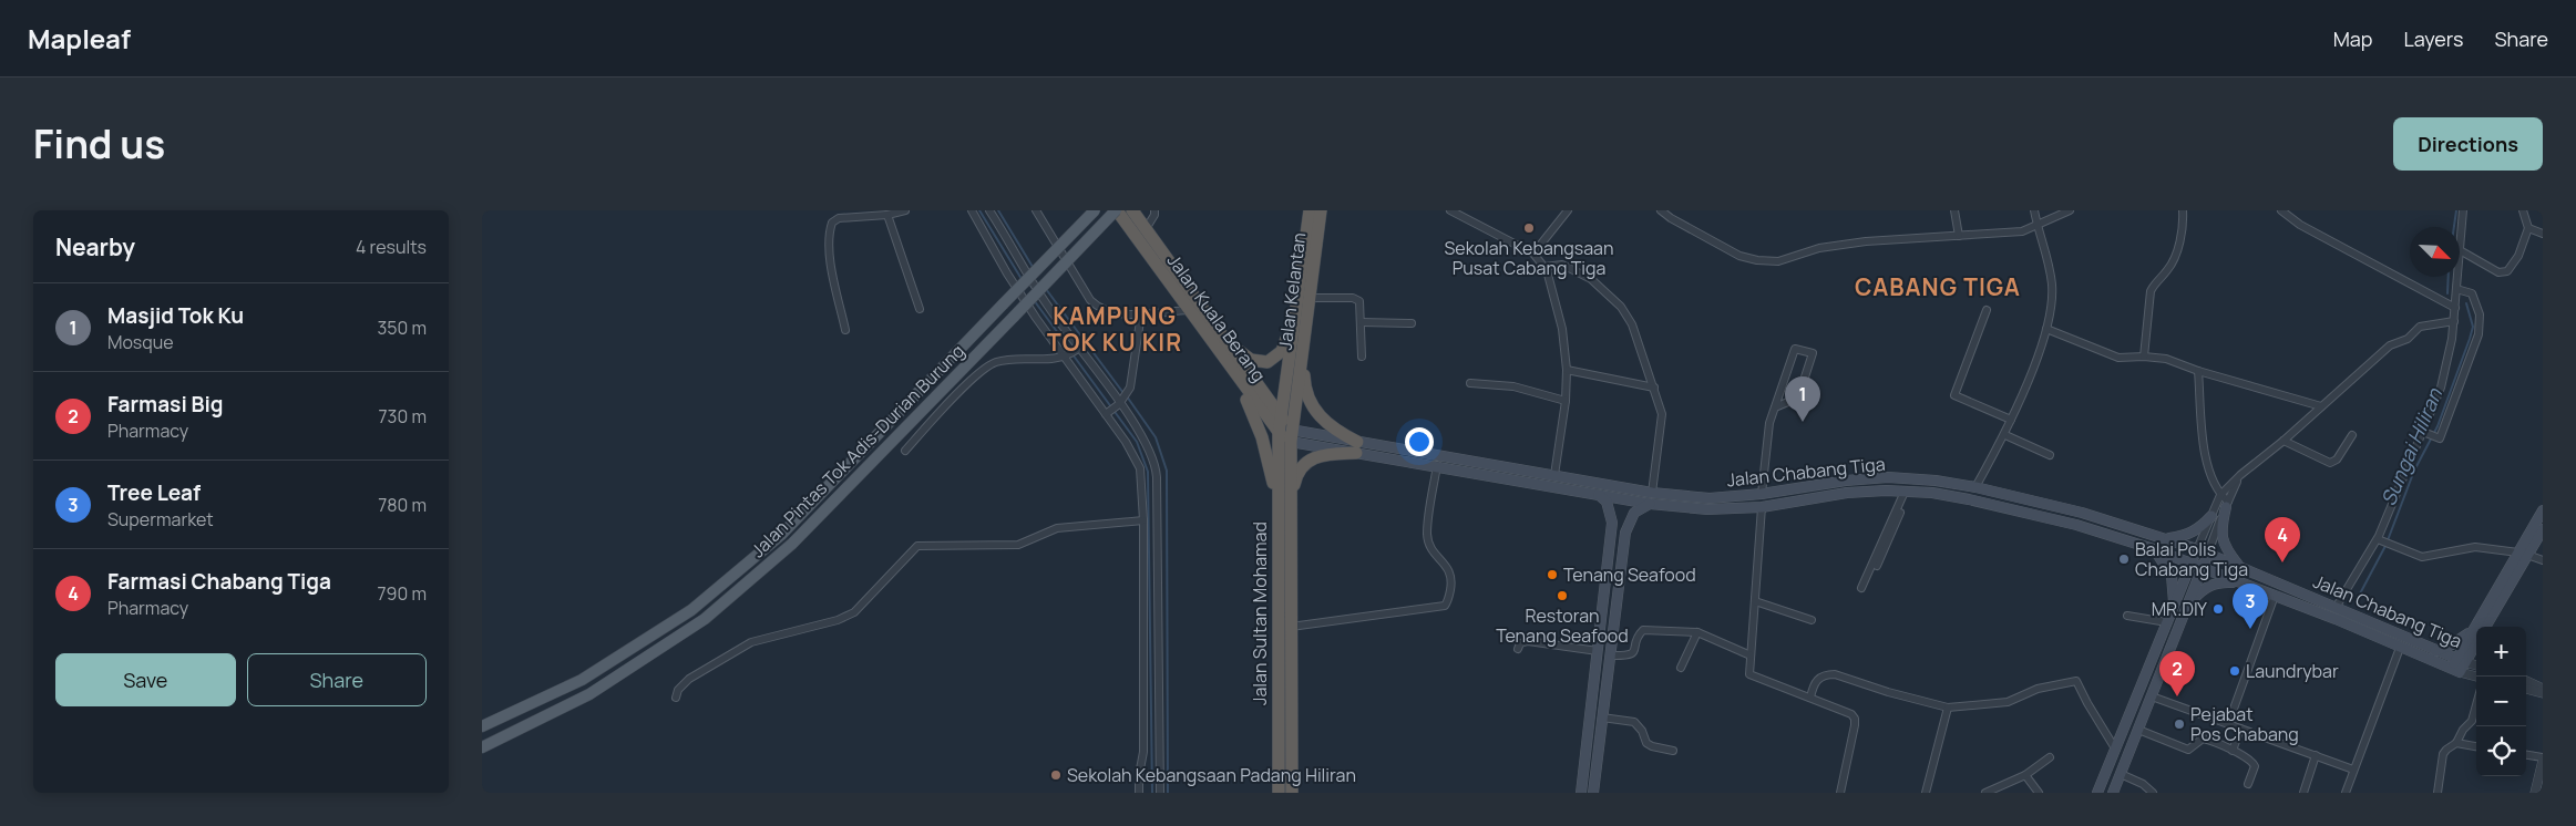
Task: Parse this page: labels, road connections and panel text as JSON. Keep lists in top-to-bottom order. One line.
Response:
{"streets":{"highway":["Jalan Kelantan","Jalan Kuala Berang","Jalan Sultan Mohamad"],"main road":["Jalan Pintas Tok Adis-Durian Burung","Jalan Chabang Tiga"]},"crossings":[["Jalan Kelantan","Jalan Kuala Berang"],["Jalan Kelantan","Jalan Chabang Tiga"],["Jalan Kelantan","Jalan Sultan Mohamad"],["Jalan Kuala Berang","Jalan Pintas Tok Adis-Durian Burung"],["Jalan Kuala Berang","Jalan Chabang Tiga"],["Jalan Kuala Berang","Jalan Sultan Mohamad"],["Jalan Chabang Tiga","Jalan Sultan Mohamad"]],"districts":["CABANG TIGA","KAMPUNG TOK KU KIR"],"water":["Sungai Hiliran"],"places":["Sekolah Kebangsaan Pusat Cabang Tiga","Balai Polis Chabang Tiga","Tenang Seafood","Restoran Tenang Seafood","MR.DIY","Laundrybar","Pejabat Pos Chabang","Sekolah Kebangsaan Padang Hiliran"],"north":"bottom right","page":{"header":"Mapleaf","nav":["Map","Layers","Share"],"title":"Find us","buttons":["Directions",["Save","Share"]],"heading":["Nearby","4 results"],"list":[{"mark":"1","name":"Masjid Tok Ku","note":"Mosque","value":"350 m"},{"mark":"2","name":"Farmasi Big","note":"Pharmacy","value":"730 m"},{"mark":"3","name":"Tree Leaf","note":"Supermarket","value":"780 m"},{"mark":"4","name":"Farmasi Chabang Tiga","note":"Pharmacy","value":"790 m"}],"pins":["1","4","3","2"],"map_buttons":["+","−"]}}
